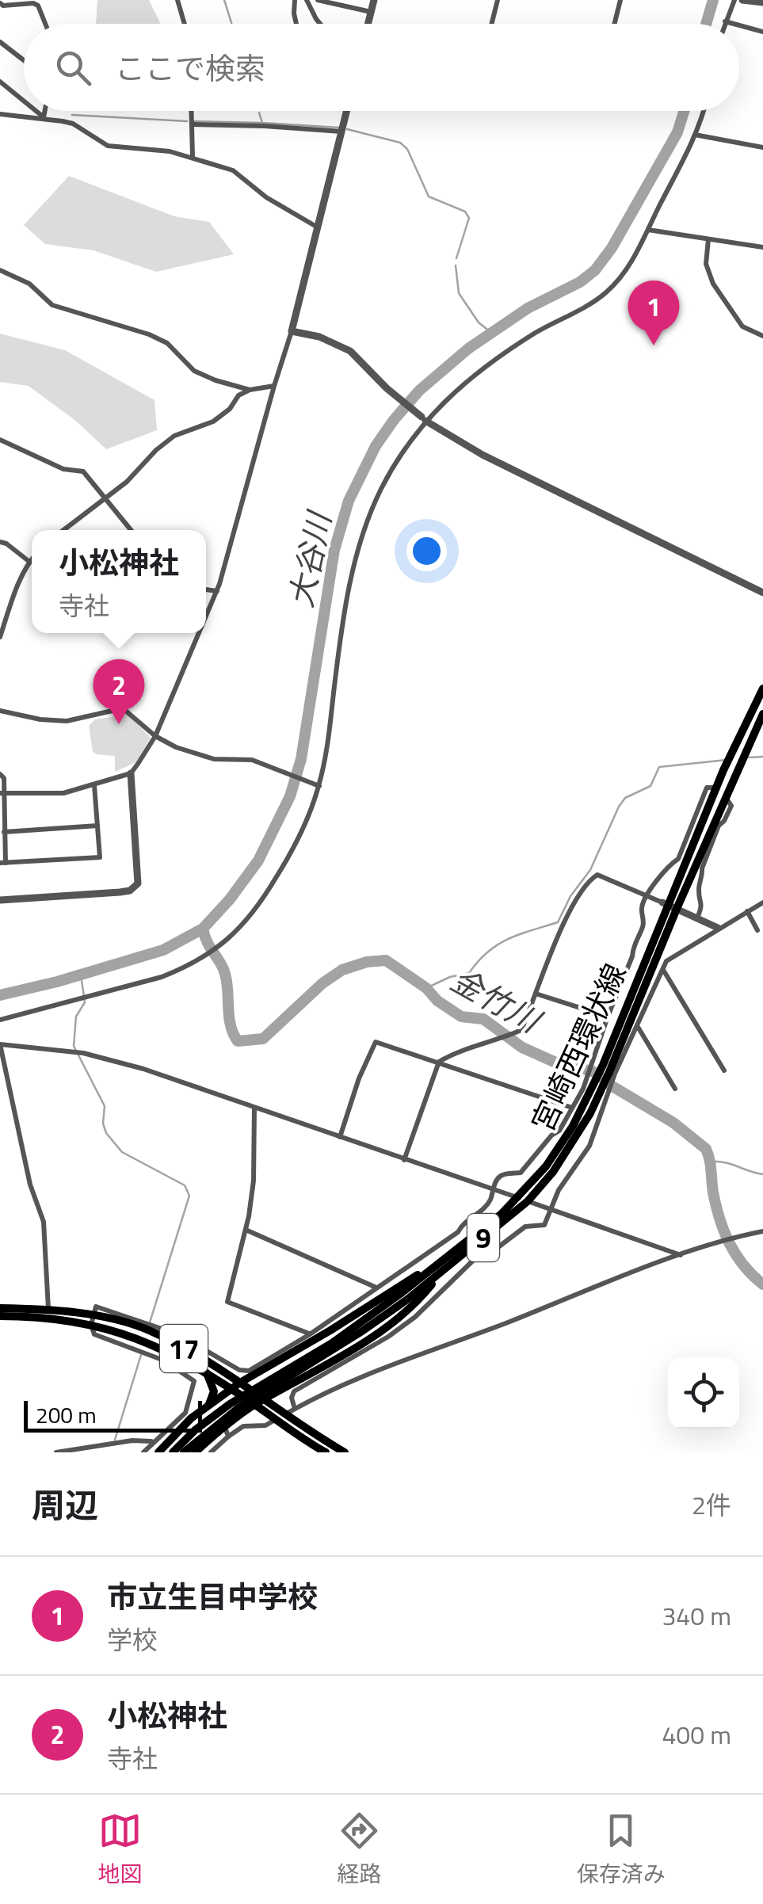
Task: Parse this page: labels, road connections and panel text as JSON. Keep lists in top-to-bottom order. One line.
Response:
{"streets":{"main road":["宮崎西環状線","9","17"]},"water":["大谷川","金竹川"],"scale_bar":"200 m","page":{"search":"ここで検索","pins":["1","2"],"popup":["小松神社","寺社"],"scale":"200 m","heading":["周辺","2件"],"list":[{"mark":"1","name":"市立生目中学校","note":"学校","value":"340 m"},{"mark":"2","name":"小松神社","note":"寺社","value":"400 m"}],"nav":["地図","経路","保存済み"]}}
